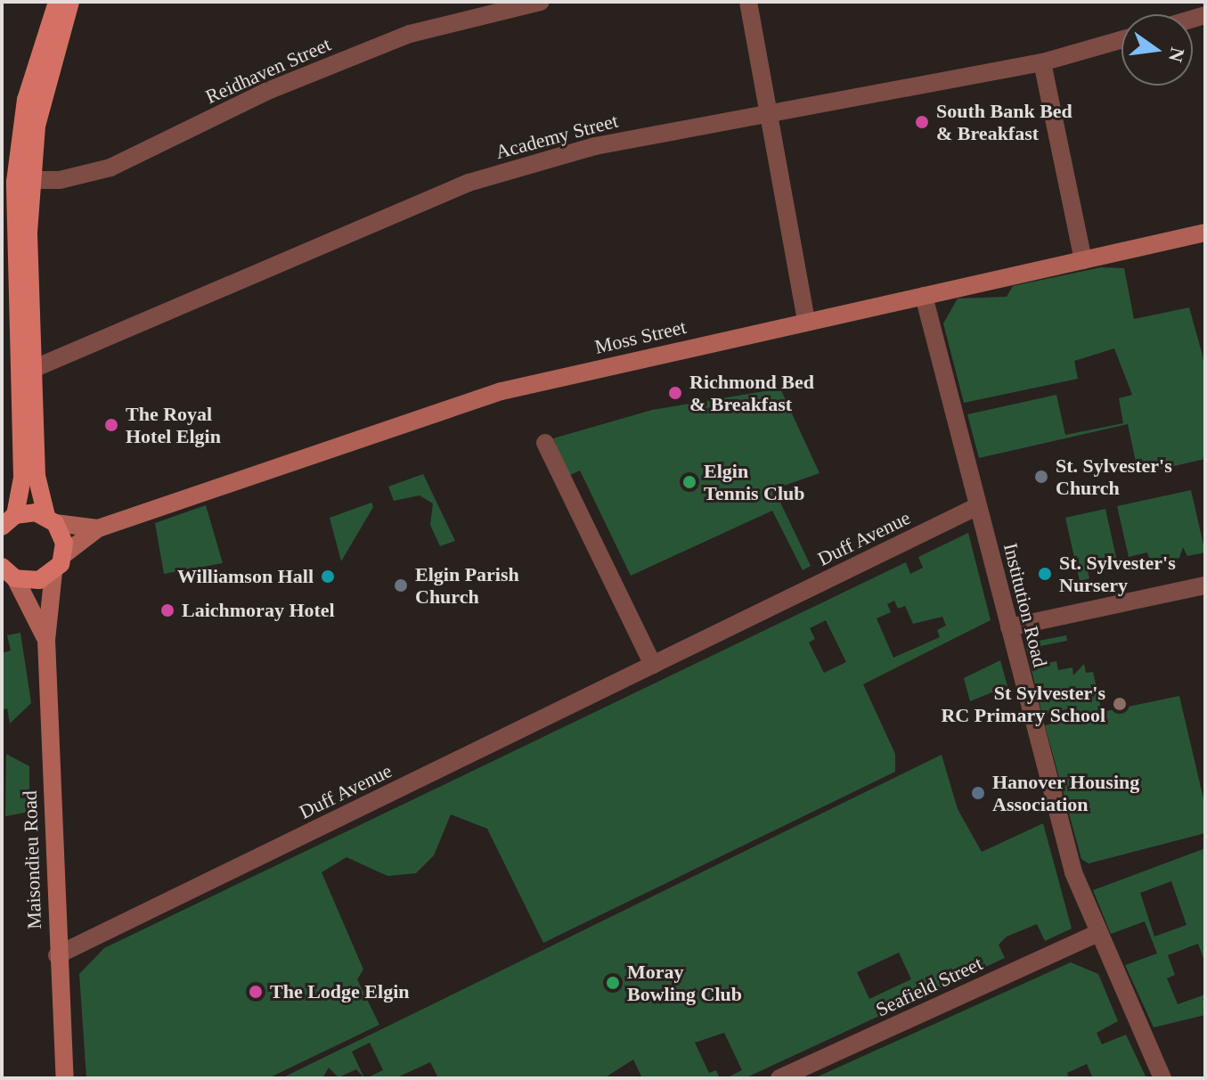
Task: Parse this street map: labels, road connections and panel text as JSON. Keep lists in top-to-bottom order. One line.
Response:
{"streets":{"street":["Reidhaven Street","Academy Street","Moss Street","Duff Avenue","Institution Road","Maisondieu Road","Seafield Street"]},"crossings":[["Moss Street","Institution Road"],["Duff Avenue","Institution Road"],["Duff Avenue","Maisondieu Road"],["Institution Road","Seafield Street"]],"places":["South Bank Bed & Breakfast","Richmond Bed & Breakfast","The Royal Hotel Elgin","St. Sylvester's Church","Elgin Tennis Club","St. Sylvester's Nursery","Williamson Hall","Elgin Parish Church","Laichmoray Hotel","St Sylvester's RC Primary School","Hanover Housing Association","Moray Bowling Club","The Lodge Elgin"],"north":"right"}
